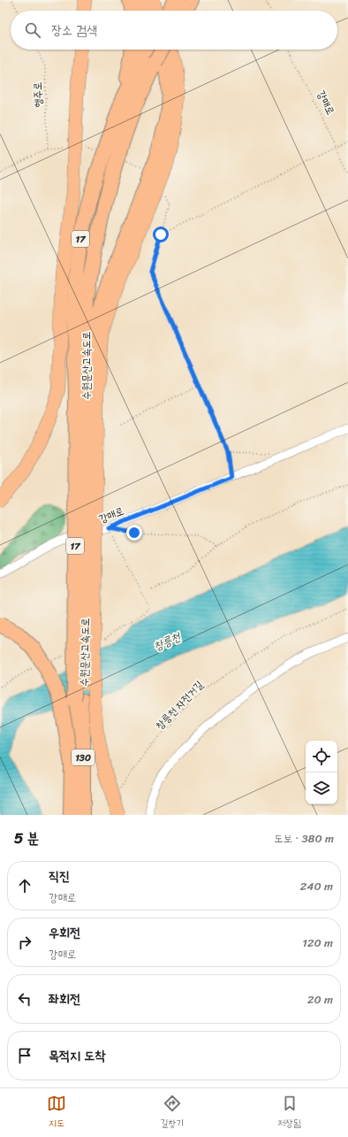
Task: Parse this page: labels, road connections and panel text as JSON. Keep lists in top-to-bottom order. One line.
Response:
{"streets":{"highway":["17","수원문산고속도로","130"],"street":["강매로"],"path":["행주로","창릉천 자전거길"]},"crossings":[["수원문산고속도로","130"]],"water":["창릉천"],"page":{"search":"장소 검색","heading":["5 분","도보 · 380 m"],"list":[["직진","강매로","240 m"],["우회전","강매로","120 m"],["좌회전","20 m"],"목적지 도착"],"nav":["지도","길찾기","저장됨"]}}
